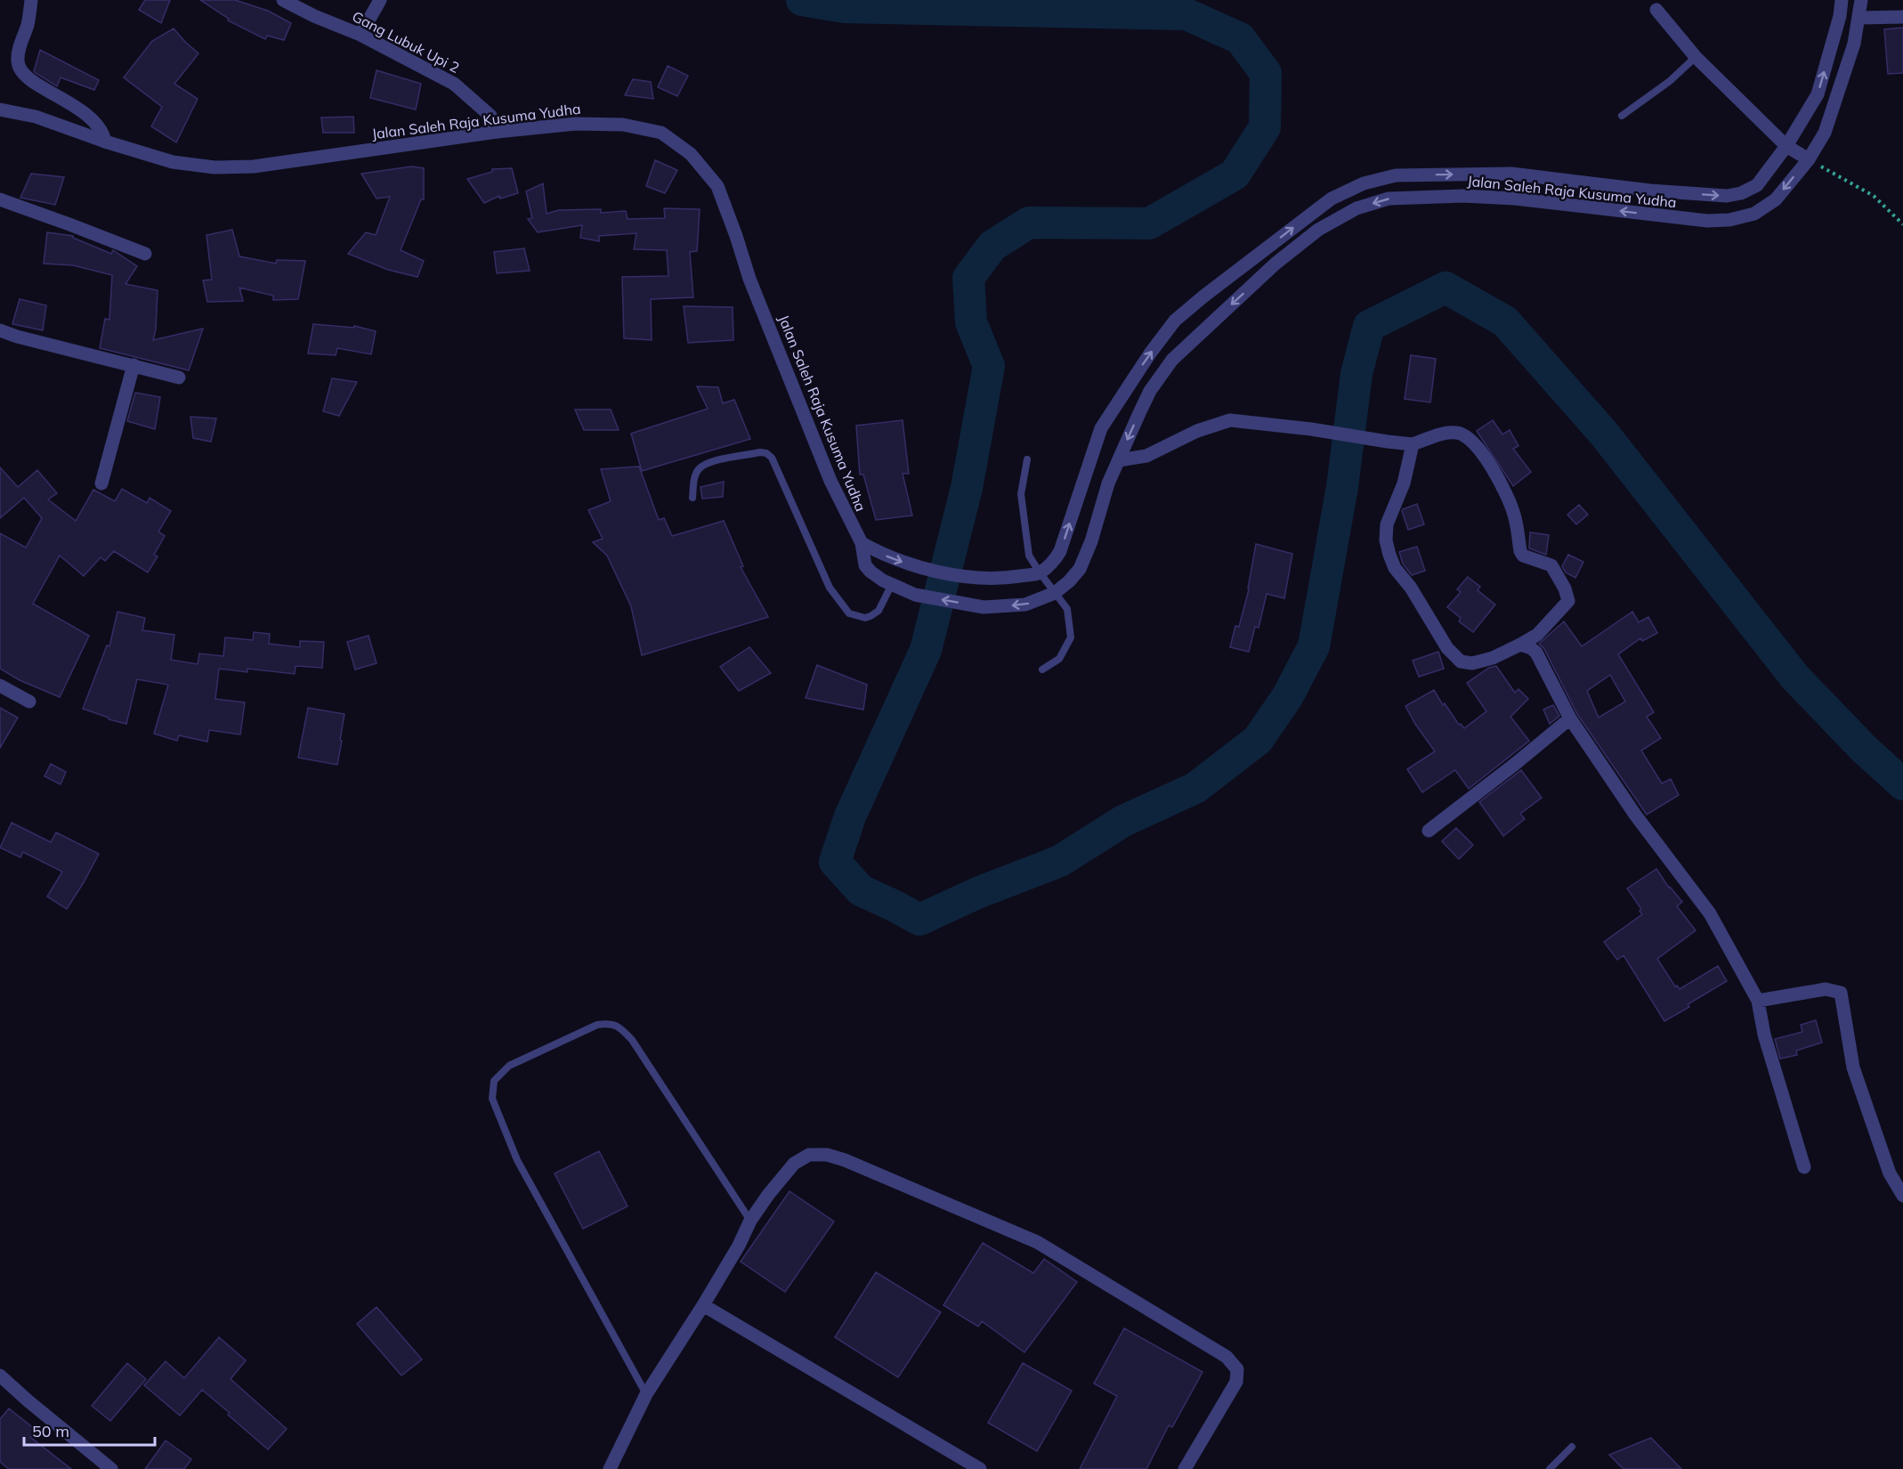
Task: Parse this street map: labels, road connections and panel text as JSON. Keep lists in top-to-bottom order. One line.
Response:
{"streets":{"street":["Gang Lubuk Upi 2","Jalan Saleh Raja Kusuma Yudha"]},"crossings":[["Gang Lubuk Upi 2","Jalan Saleh Raja Kusuma Yudha"]],"scale_bar":"50 m"}
